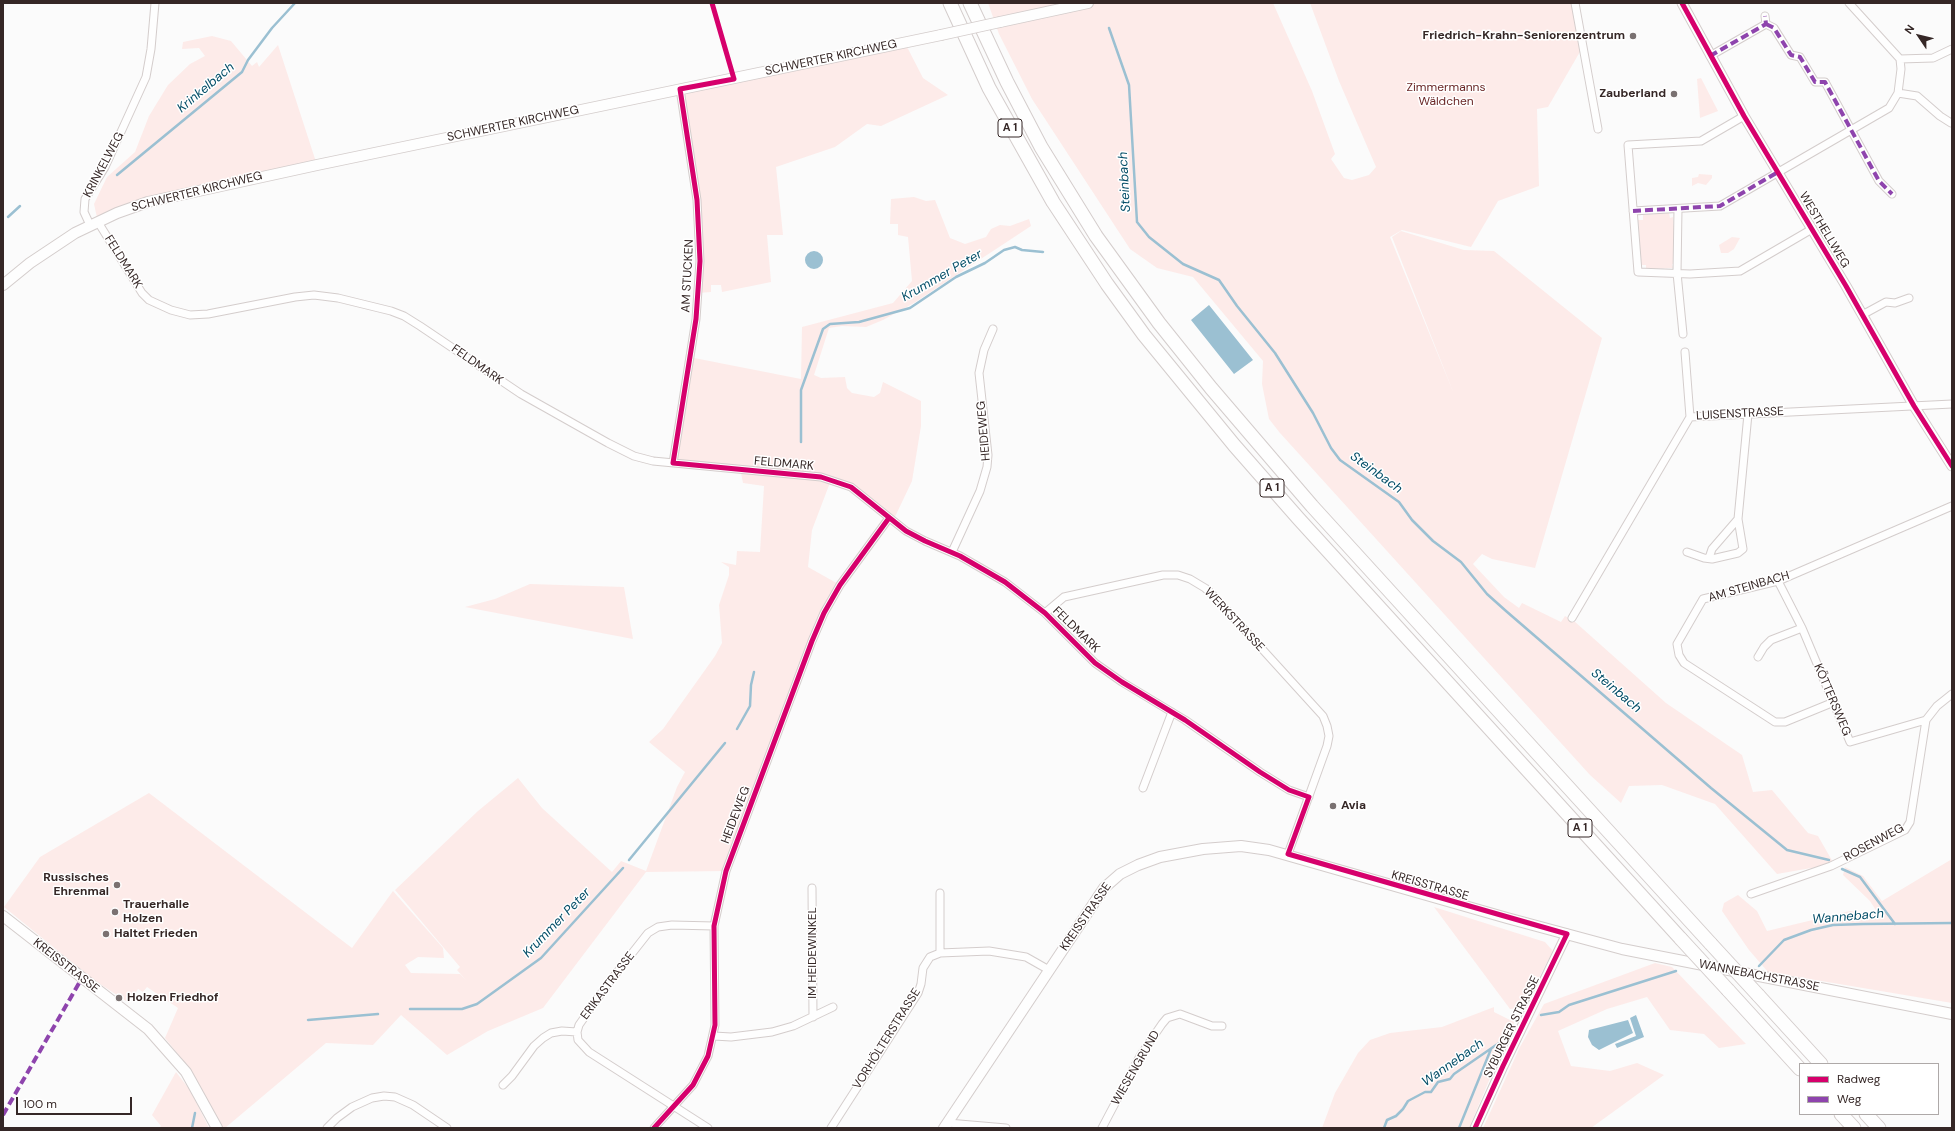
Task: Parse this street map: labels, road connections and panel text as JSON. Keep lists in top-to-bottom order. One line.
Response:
{"streets":{"highway":["A 1"],"main road":["SCHWERTER KIRCHWEG","KREISSTRASSE","WANNEBACHSTRASSE"],"street":["KRINKELWEG","WESTHELLWEG","FELDMARK","AM STUCKEN","LUISENSTRASSE","HEIDEWEG","AM STEINBACH","WERKSTRASSE","KÖTTERSWEG","ROSENWEG","IM HEIDEWINKEL","ERIKASTRASSE","SYBURGER STRASSE","VORHÖLTERSTRASSE","WIESENGRUND"]},"crossings":[["SCHWERTER KIRCHWEG","KRINKELWEG"],["SCHWERTER KIRCHWEG","FELDMARK"],["SCHWERTER KIRCHWEG","AM STUCKEN"],["KRINKELWEG","FELDMARK"],["WESTHELLWEG","LUISENSTRASSE"],["FELDMARK","AM STUCKEN"],["FELDMARK","HEIDEWEG"],["FELDMARK","WERKSTRASSE"],["HEIDEWEG","ERIKASTRASSE"],["AM STEINBACH","KÖTTERSWEG"],["KÖTTERSWEG","ROSENWEG"],["KREISSTRASSE","WANNEBACHSTRASSE"],["KREISSTRASSE","SYBURGER STRASSE"],["WANNEBACHSTRASSE","SYBURGER STRASSE"]],"water":["Krinkelbach","Steinbach","Krummer Peter","Wannebach"],"parks":["Zimmermanns Wäldchen"],"places":["Friedrich-Krahn-Seniorenzentrum","Zauberland","Avia","Russisches Ehrenmal","Trauerhalle Holzen","Haltet Frieden","Holzen Friedhof"],"legend":["Radweg","Weg"],"scale_bar":"100 m","north":"top left"}
